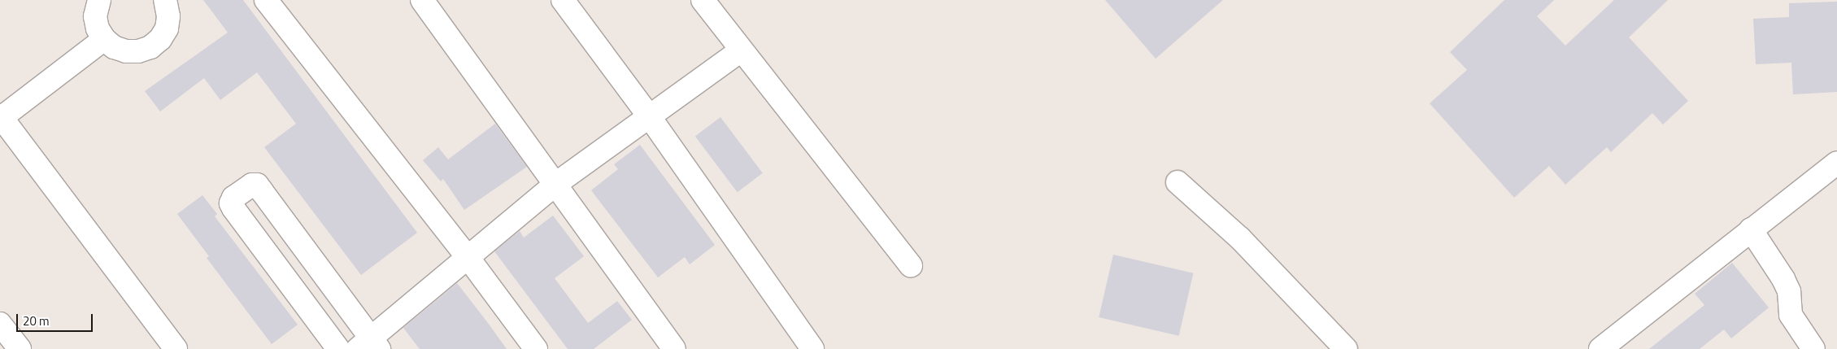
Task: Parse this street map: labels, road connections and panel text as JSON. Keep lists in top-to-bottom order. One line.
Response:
{"scale_bar":"20 m"}
